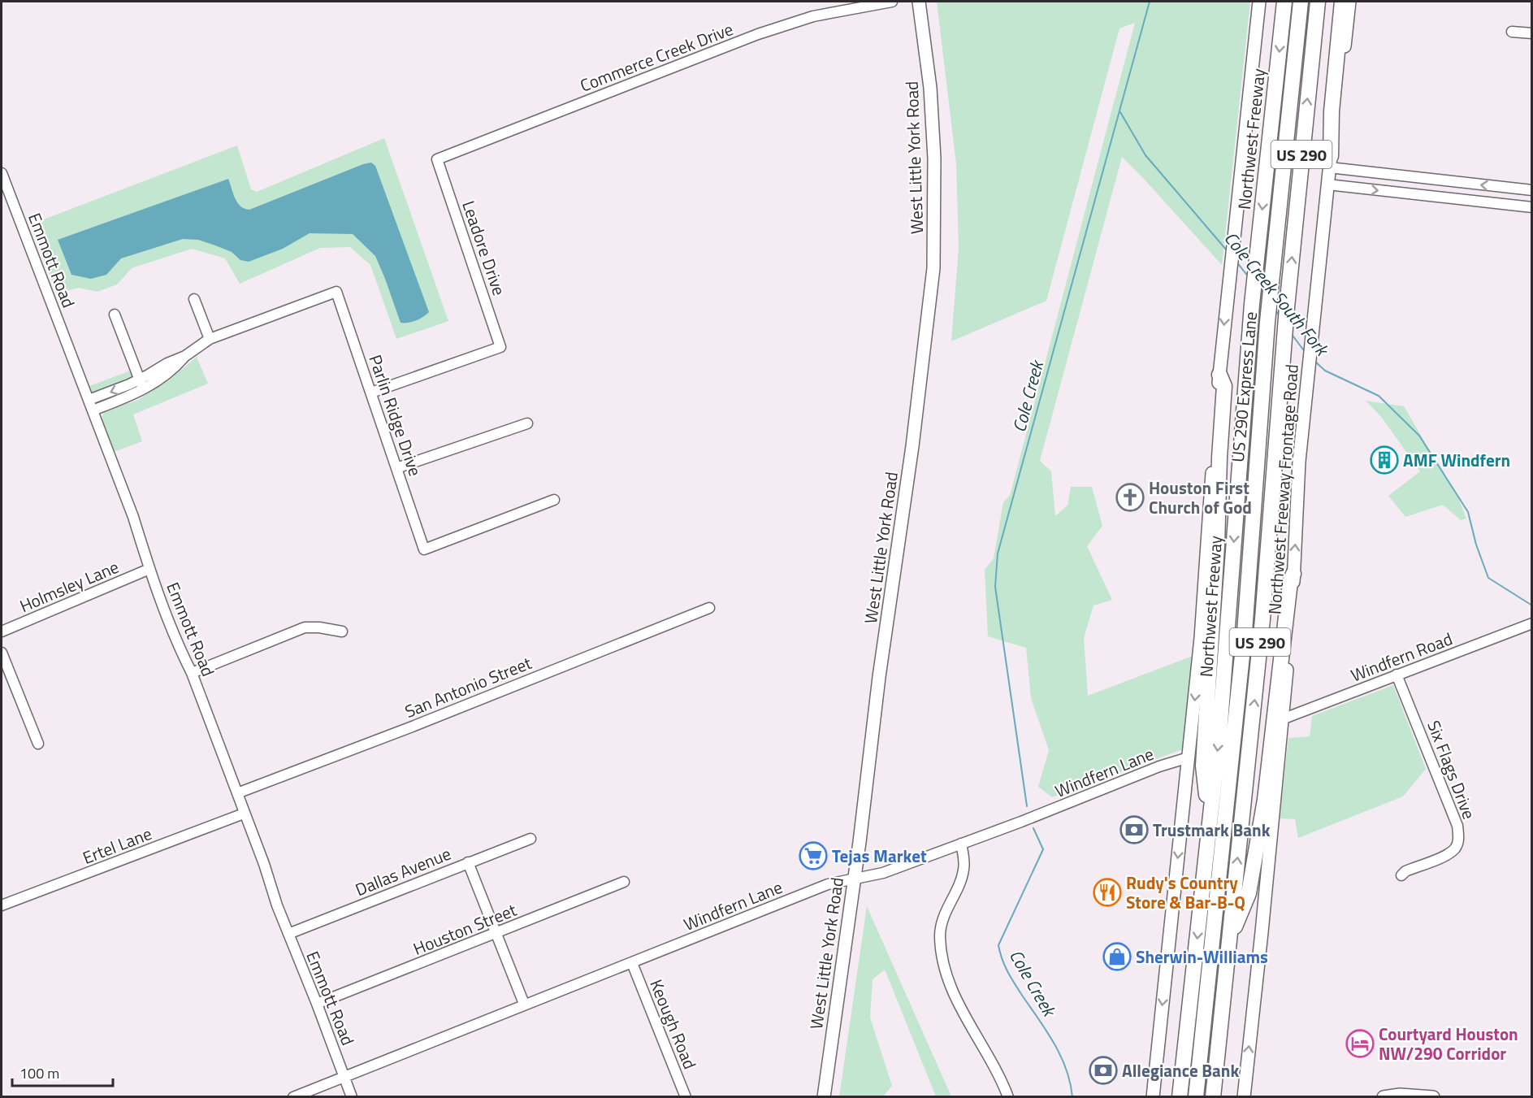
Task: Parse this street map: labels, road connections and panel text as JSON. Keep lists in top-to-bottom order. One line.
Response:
{"streets":{"highway":["Northwest Freeway","US 290","US 290 Express Lane"],"main road":["West Little York Road","Northwest Freeway Frontage Road"],"street":["Commerce Creek Drive","Leadore Drive","Emmott Road","Parlin Ridge Drive","Holmsley Lane","Windfern Road","San Antonio Street","Six Flags Drive","Windfern Lane","Ertel Lane","Dallas Avenue","Houston Street","Keough Road"]},"crossings":[["Commerce Creek Drive","Leadore Drive"],["West Little York Road","Windfern Lane"],["Leadore Drive","Parlin Ridge Drive"],["Emmott Road","Holmsley Lane"],["Emmott Road","San Antonio Street"],["Emmott Road","Windfern Lane"],["Emmott Road","Ertel Lane"],["Emmott Road","Dallas Avenue"],["Emmott Road","Houston Street"],["Northwest Freeway Frontage Road","Windfern Road"],["Windfern Road","Six Flags Drive"],["Windfern Lane","Keough Road"]],"water":["Cole Creek South Fork","Cole Creek"],"places":{"building":["AMF Windfern"],"church":["Houston First Church of God"],"bank":["Trustmark Bank","Allegiance Bank"],"supermarket":["Tejas Market"],"restaurant":["Rudy's Country Store & Bar-B-Q"],"shop":["Sherwin-Williams"],"hotel":["Courtyard Houston NW/290 Corridor"]},"scale_bar":"100 m"}
